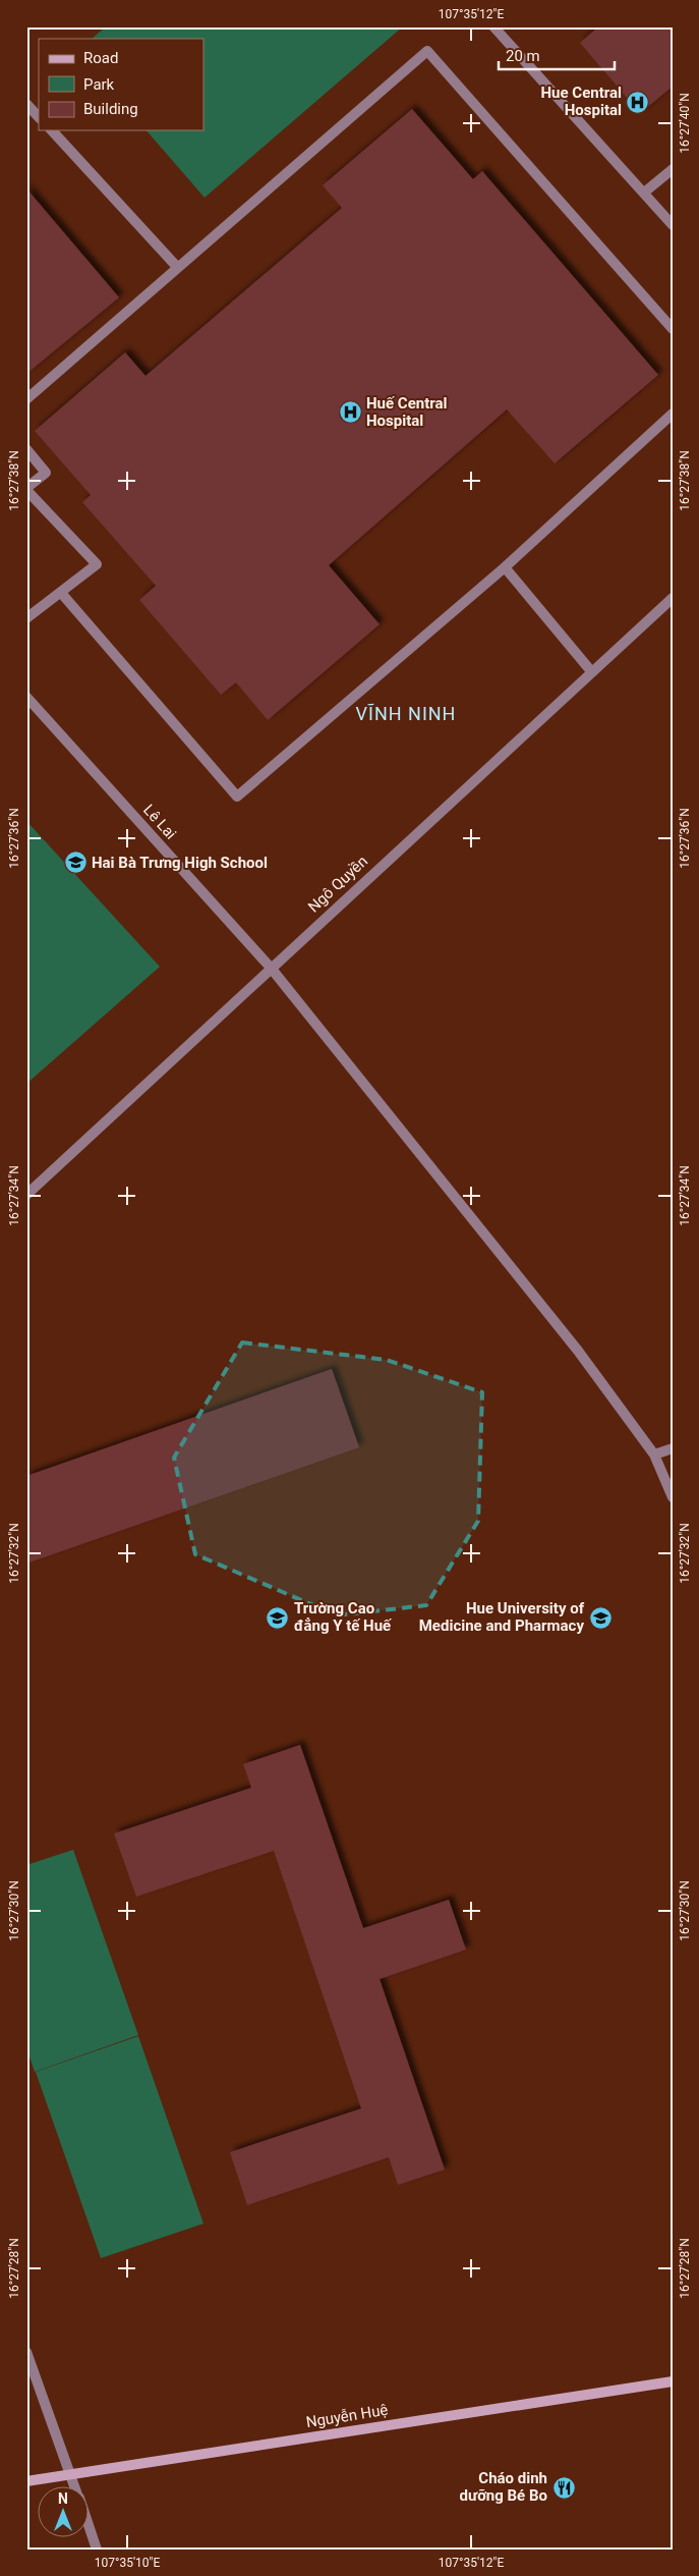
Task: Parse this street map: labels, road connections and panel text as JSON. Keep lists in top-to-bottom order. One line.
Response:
{"streets":{"main road":["Nguyễn Huệ"],"street":["Lê Lai","Ngô Quyền"]},"crossings":[["Lê Lai","Ngô Quyền"]],"districts":["VĨNH NINH"],"places":{"hospital":["Hue Central Hospital","Huế Central Hospital"],"school or university":["Hai Bà Trưng High School","Trường Cao đẳng Y tế Huế","Hue University of Medicine and Pharmacy"],"restaurant":["Cháo dinh dưỡng Bé Bo"]},"legend":["Road","Park","Building"],"scale_bar":"20 m","north":"top","coordinates":["107°35'12\"E","16°27'40\"N","16°27'38\"N","16°27'36\"N","16°27'34\"N","16°27'32\"N","16°27'30\"N","16°27'28\"N","107°35'10\"E"]}
